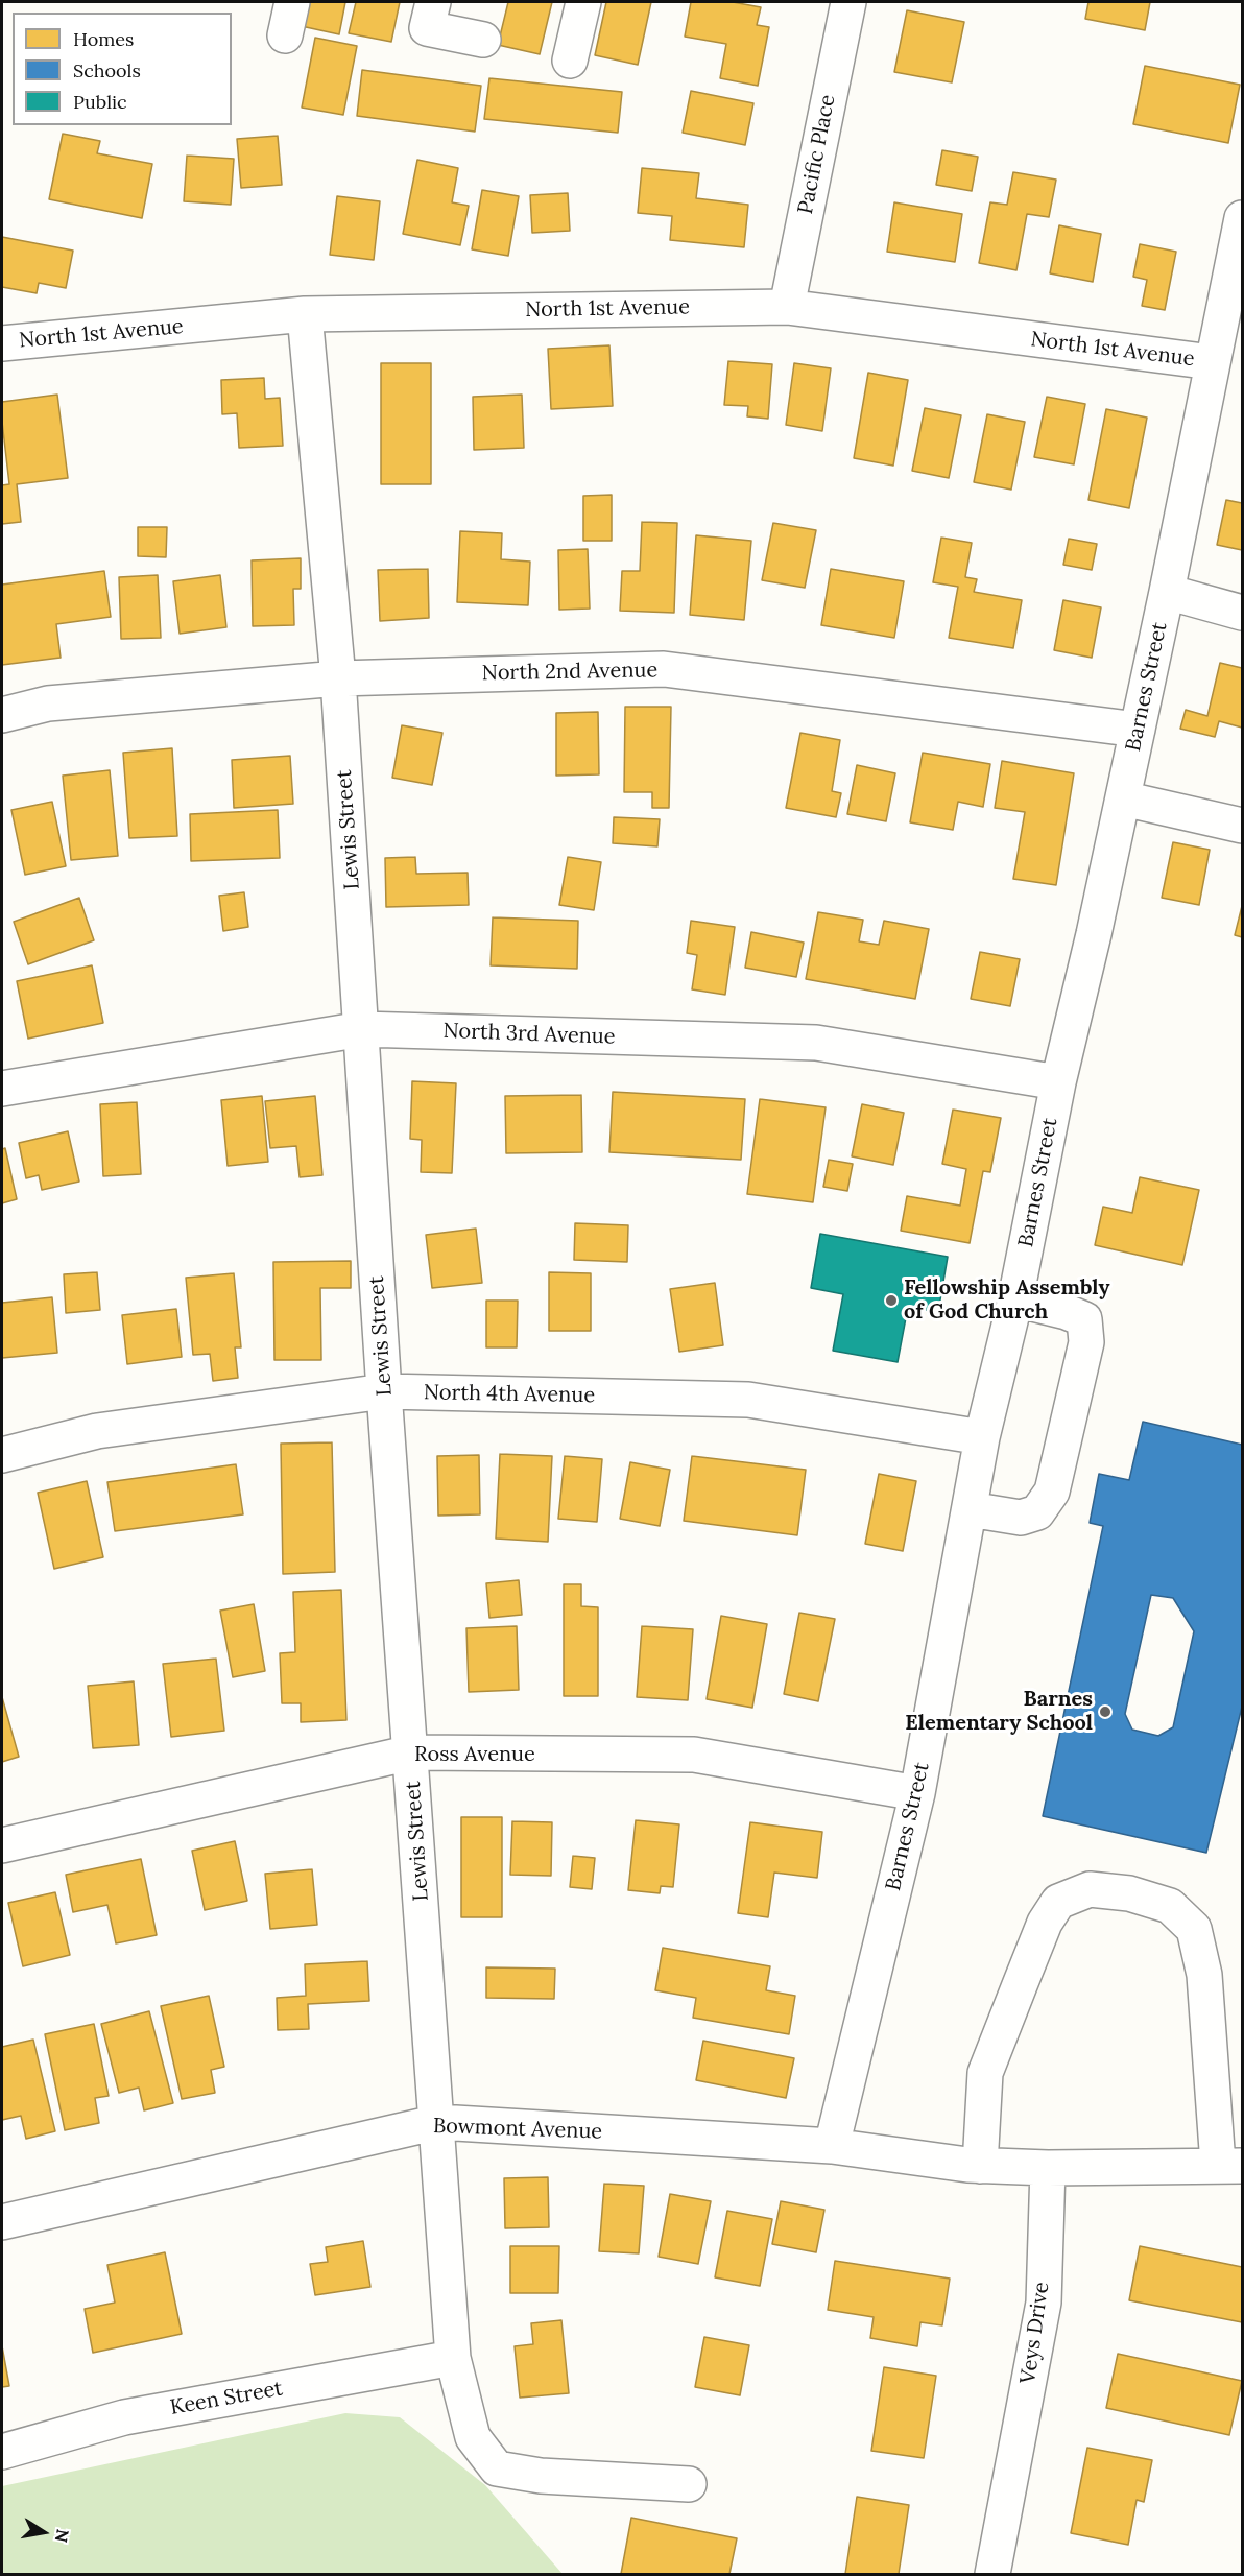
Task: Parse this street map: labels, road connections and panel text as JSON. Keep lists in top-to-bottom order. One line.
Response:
{"streets":{"street":["Pacific Place","North 1st Avenue","North 2nd Avenue","Barnes Street","Lewis Street","North 3rd Avenue","North 4th Avenue","Ross Avenue","Bowmont Avenue","Veys Drive","Keen Street"]},"crossings":[["Pacific Place","North 1st Avenue"],["North 1st Avenue","Barnes Street"],["North 1st Avenue","Lewis Street"],["North 2nd Avenue","Barnes Street"],["North 2nd Avenue","Lewis Street"],["Barnes Street","North 3rd Avenue"],["Barnes Street","North 4th Avenue"],["Barnes Street","Ross Avenue"],["Barnes Street","Bowmont Avenue"],["Lewis Street","North 3rd Avenue"],["Lewis Street","North 4th Avenue"],["Lewis Street","Ross Avenue"],["Lewis Street","Bowmont Avenue"],["Lewis Street","Keen Street"]],"places":["Fellowship Assembly of God Church","Barnes Elementary School"],"legend":["Homes","Schools","Public"],"north":"right"}
